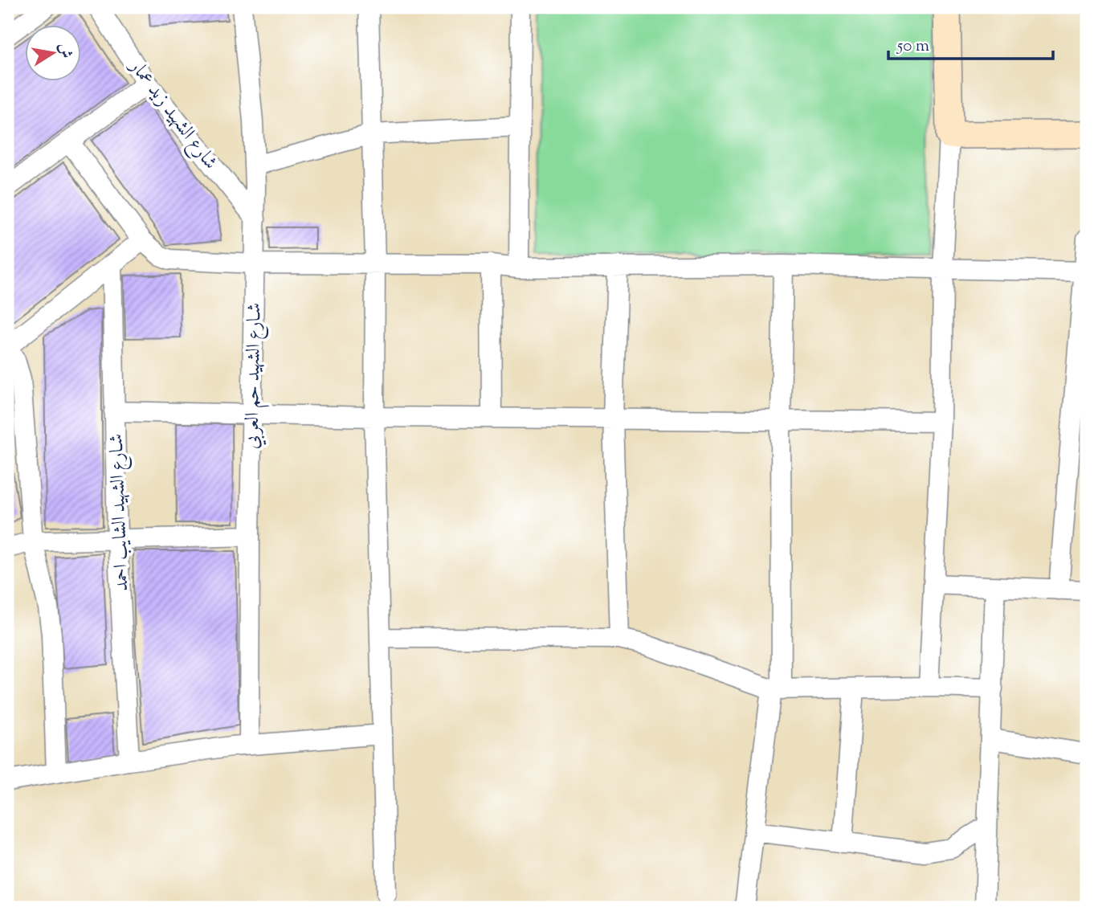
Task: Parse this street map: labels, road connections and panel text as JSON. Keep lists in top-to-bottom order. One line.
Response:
{"streets":{"street":["شارع الشهيد زيد عمار","شـارع الشهيد حم العربي","شـارع الشهيد الشايب احمد"]},"crossings":[["شارع الشهيد زيد عمار","شـارع الشهيد حم العربي"]],"scale_bar":"50 m","north":"right"}
